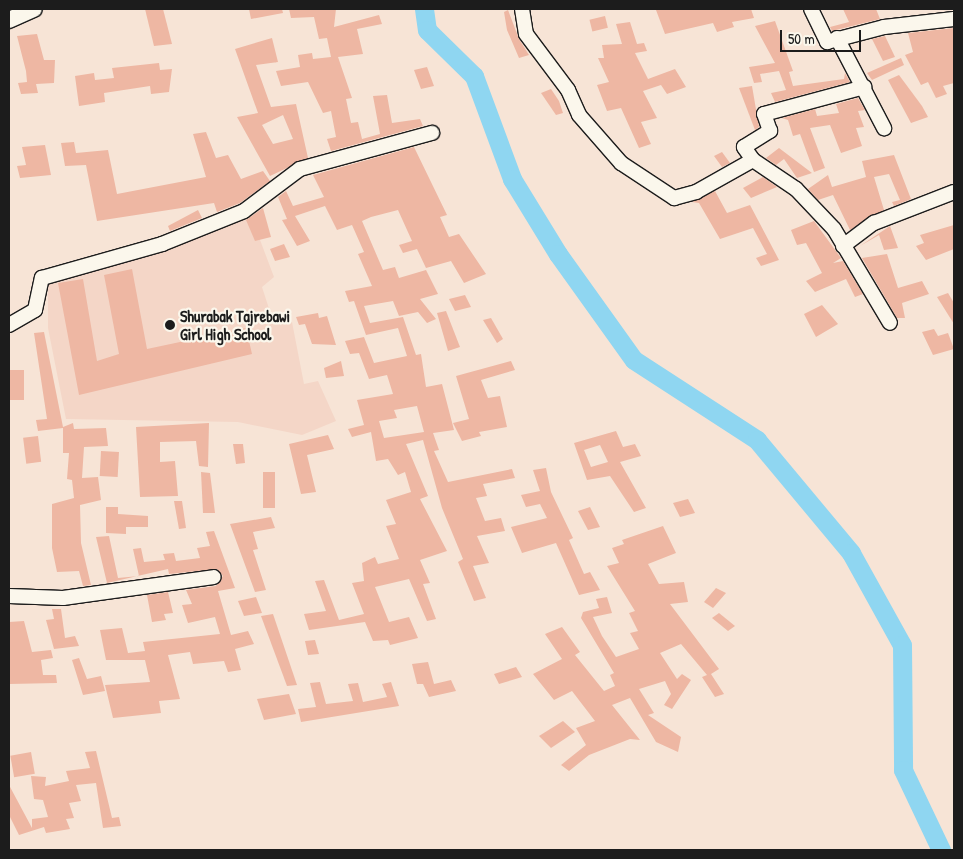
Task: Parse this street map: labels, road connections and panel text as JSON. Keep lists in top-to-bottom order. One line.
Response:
{"places":["Shurabak Tajrebawi Girl High School"],"scale_bar":"50 m"}
